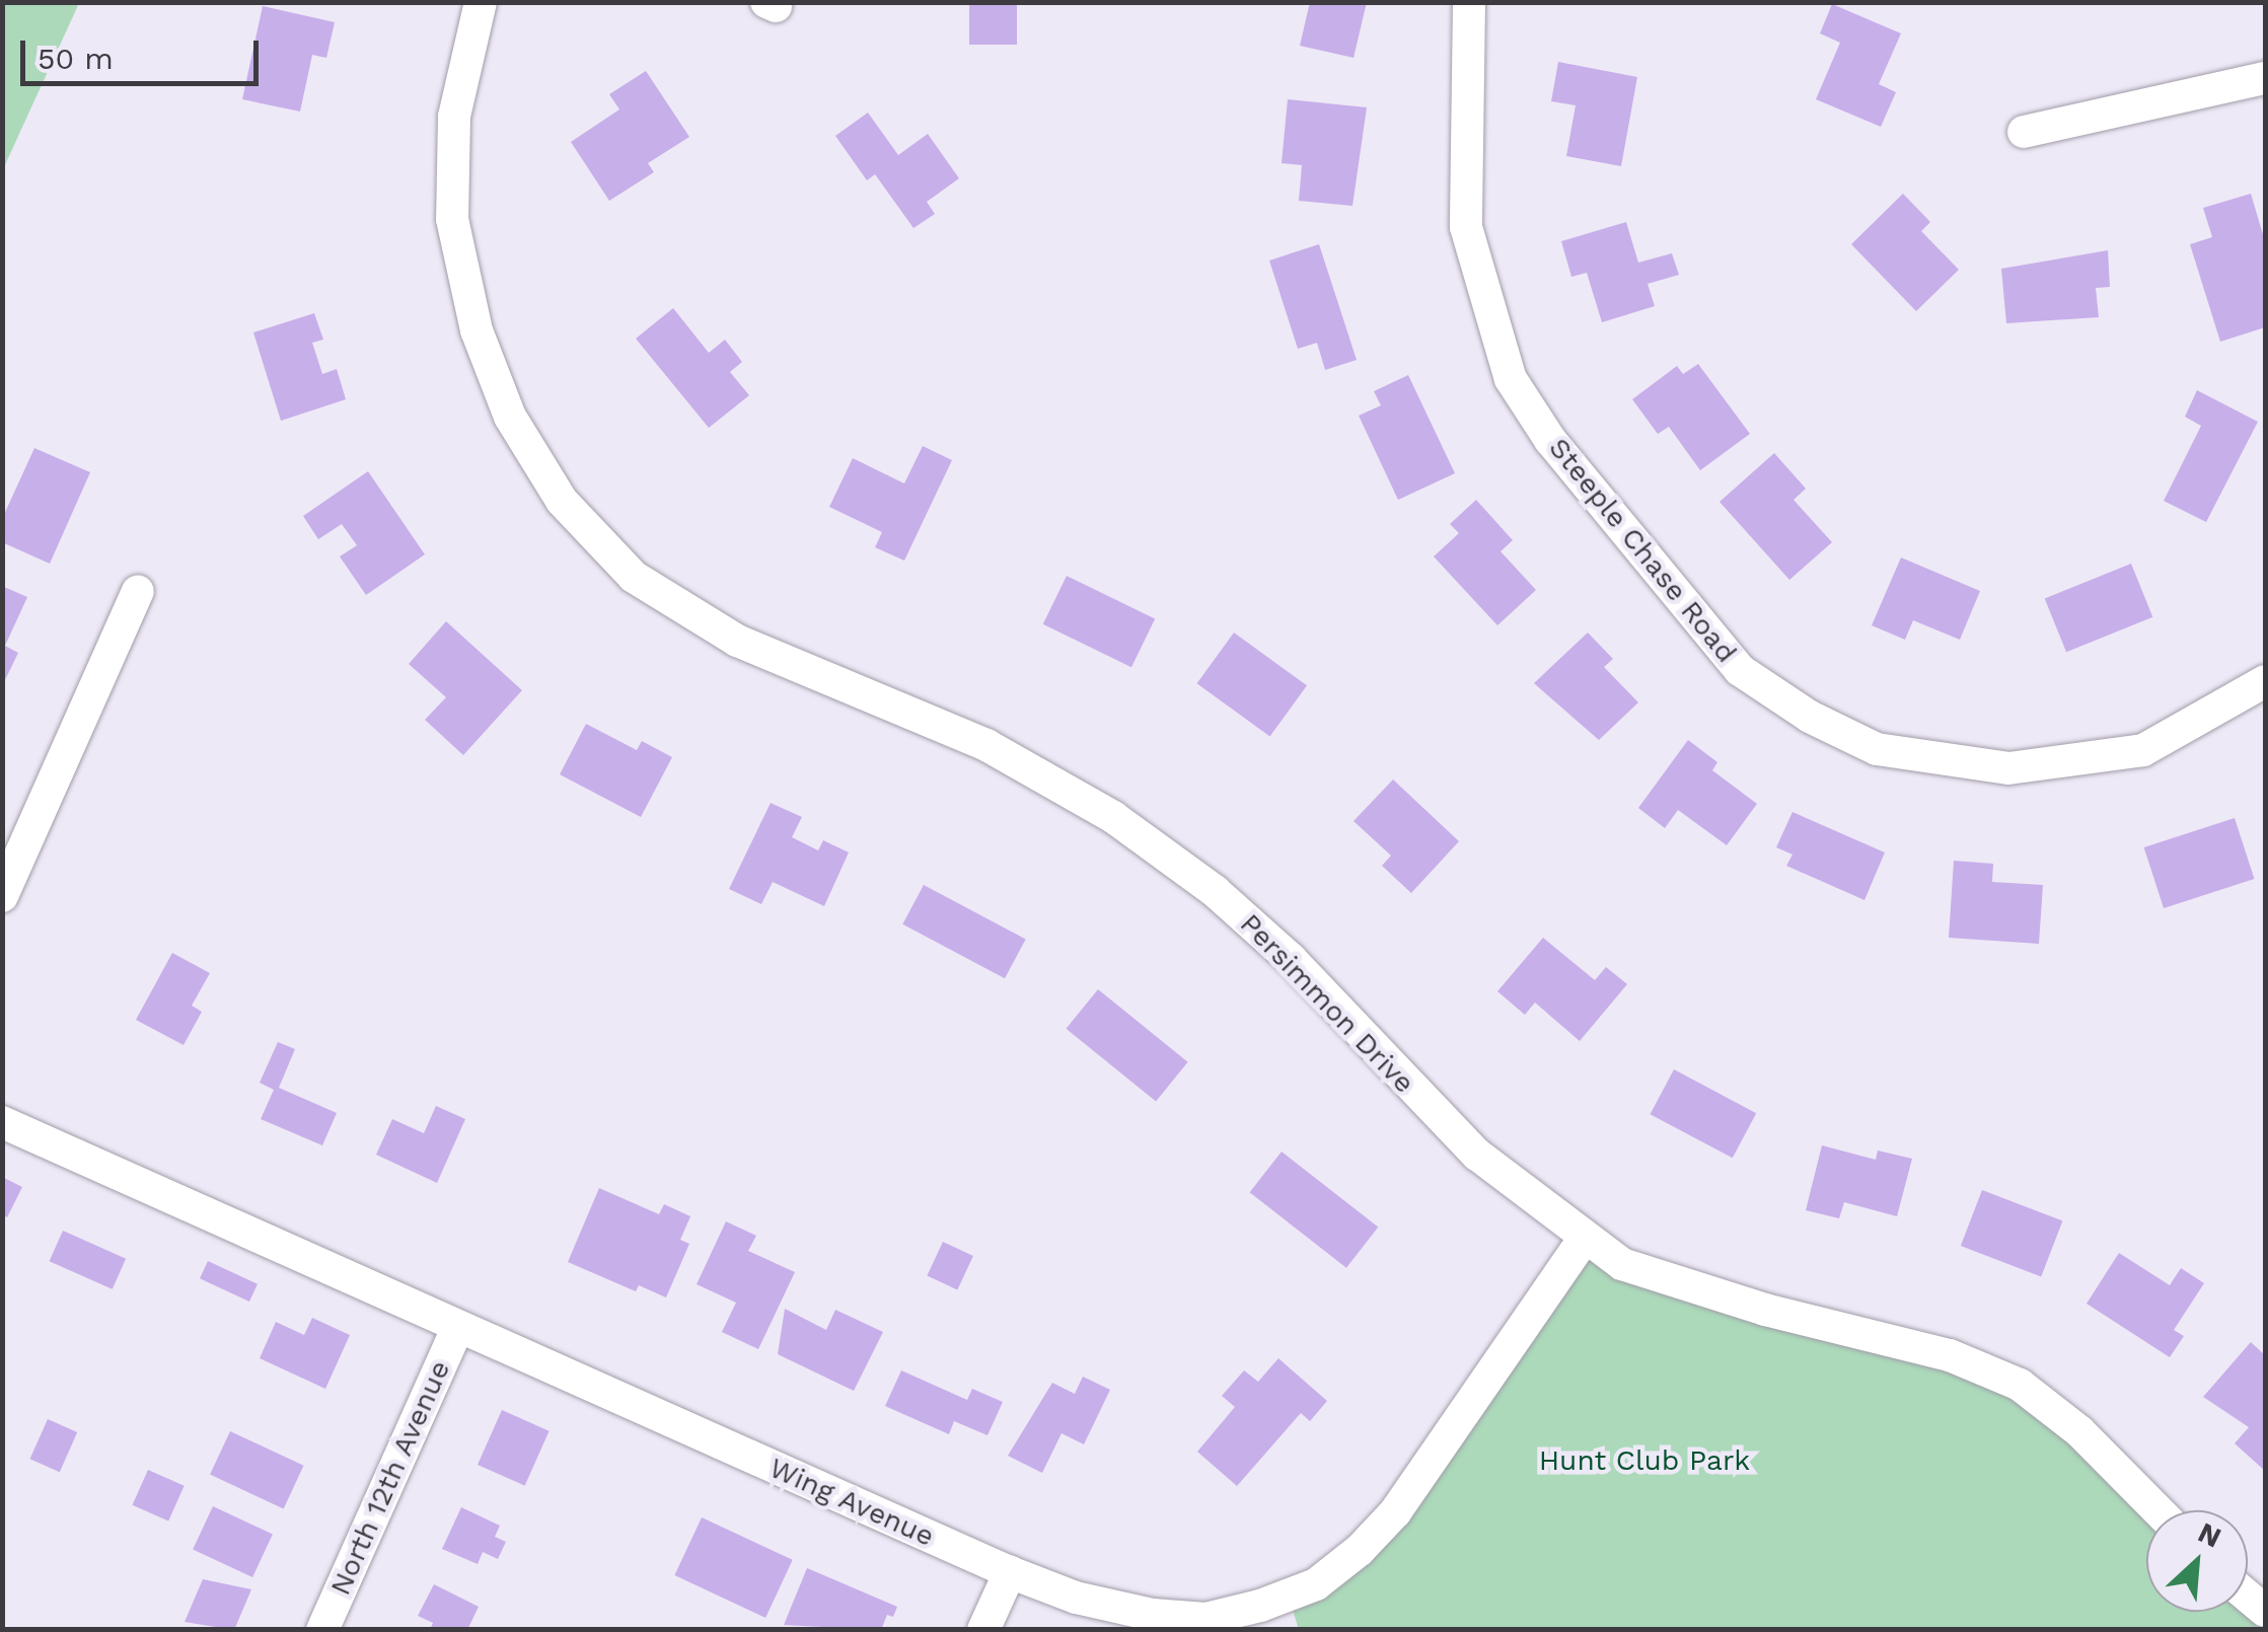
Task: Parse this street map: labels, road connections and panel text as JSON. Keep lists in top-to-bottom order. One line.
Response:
{"streets":{"street":["Steeple Chase Road","Persimmon Drive","North 12th Avenue","Wing Avenue"]},"crossings":[["Persimmon Drive","Wing Avenue"],["North 12th Avenue","Wing Avenue"]],"parks":["Hunt Club Park"],"scale_bar":"50 m","north":"top right"}
